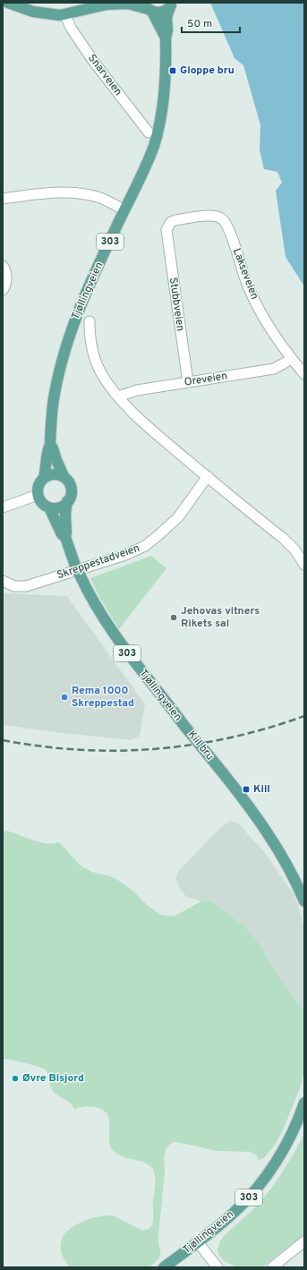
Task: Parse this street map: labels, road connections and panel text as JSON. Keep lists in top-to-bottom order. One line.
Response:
{"streets":{"main road":["303","Tjøllingveien","Kiil bru"],"street":["Snarveien","Lakseveien","Stubbveien","Oreveien","Skreppestadveien"]},"crossings":[["303","Tjøllingveien"],["Lakseveien","Stubbveien"],["Lakseveien","Oreveien"],["Tjøllingveien","Kiil bru"],["Stubbveien","Oreveien"]],"places":{"transit":["Gloppe bru","Kiil"],"other":["Jehovas vitners Rikets sal","Rema 1000 Skreppestad","Øvre Bisjord"]},"scale_bar":"50 m"}
